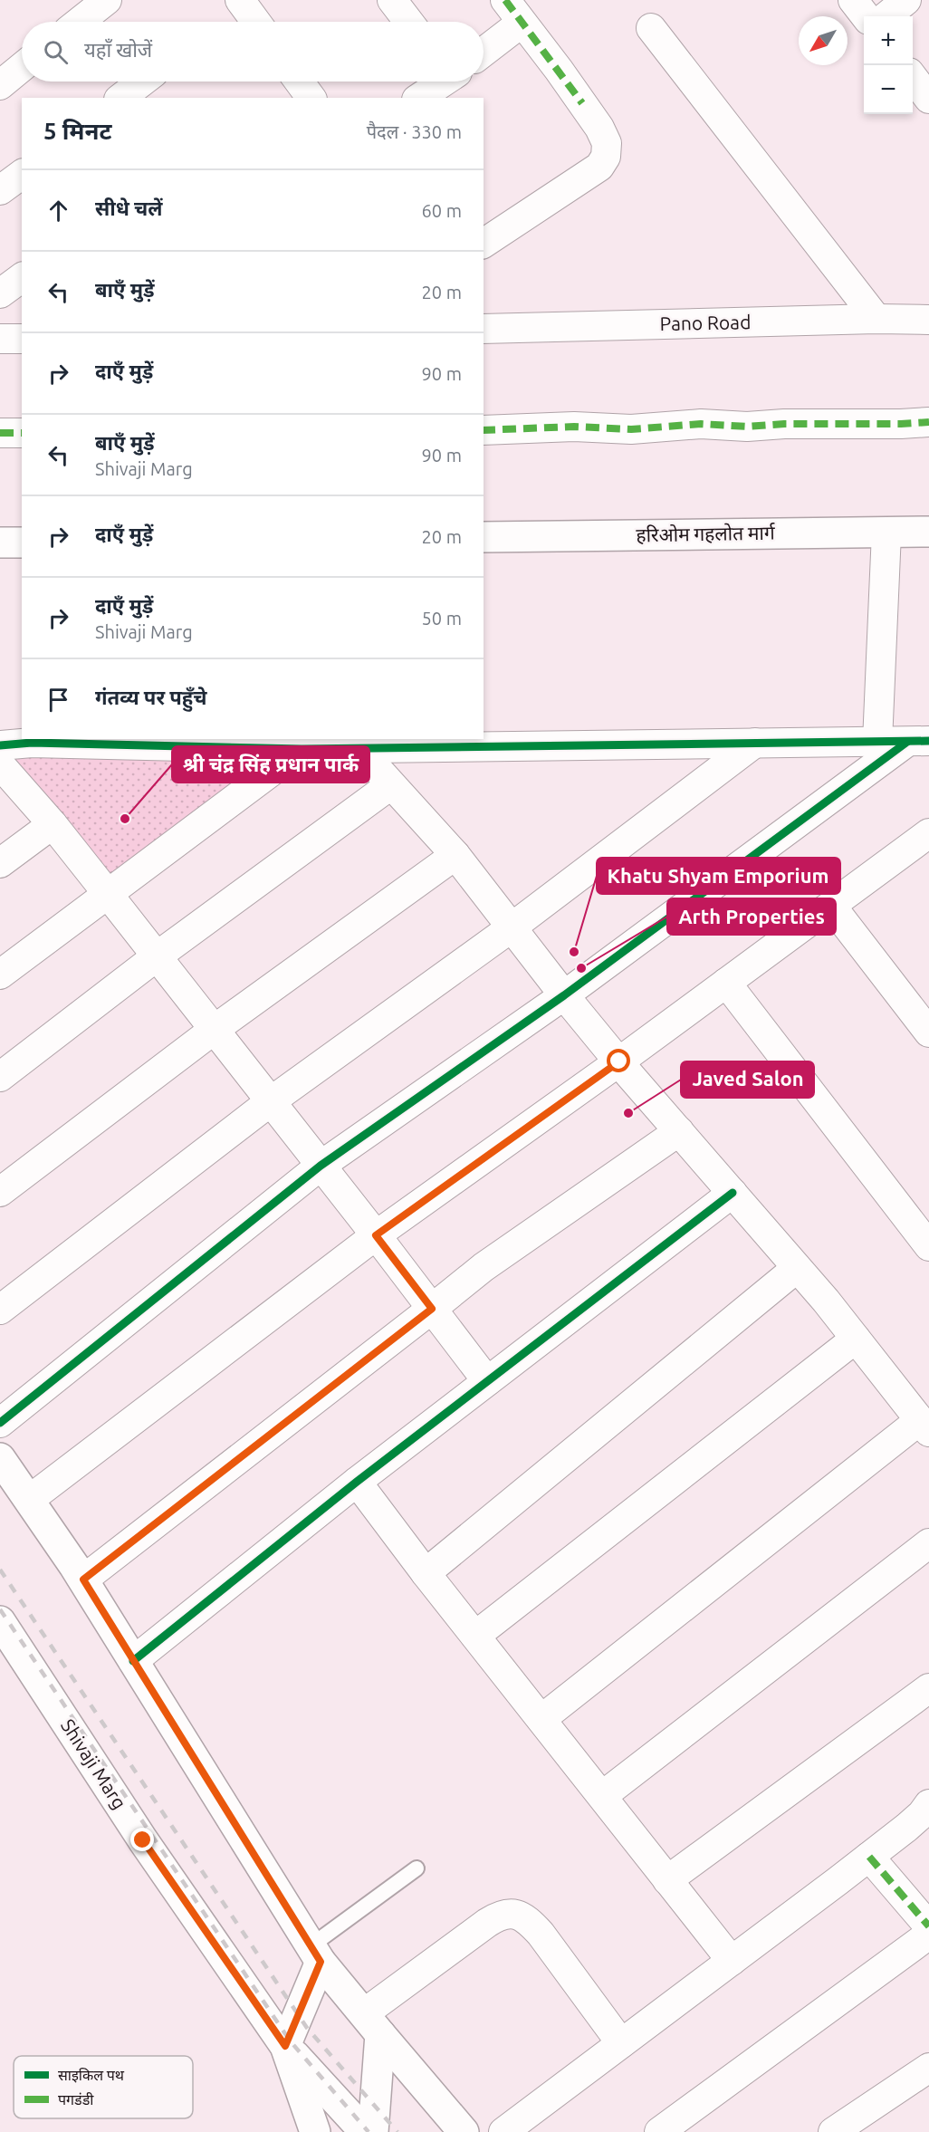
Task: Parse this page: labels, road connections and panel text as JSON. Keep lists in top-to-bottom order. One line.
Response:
{"streets":{"main road":["हरिओम गहलोत मार्ग","Shivaji Marg"],"street":["Pano Road"]},"places":["श्री चंद्र सिंह प्रधान पार्क","Khatu Shyam Emporium","Arth Properties","Javed Salon"],"legend":["साइकिल पथ","पगडंडी"],"north":"bottom left","page":{"map_buttons":["+","−"],"search":"यहाँ खोजें","heading":["5 मिनट","पैदल · 330 m"],"list":[["सीधे चलें","60 m"],["बाएँ मुड़ें","20 m"],["दाएँ मुड़ें","90 m"],["बाएँ मुड़ें","Shivaji Marg","90 m"],["दाएँ मुड़ें","20 m"],["दाएँ मुड़ें","Shivaji Marg","50 m"],"गंतव्य पर पहुँचे"]}}
